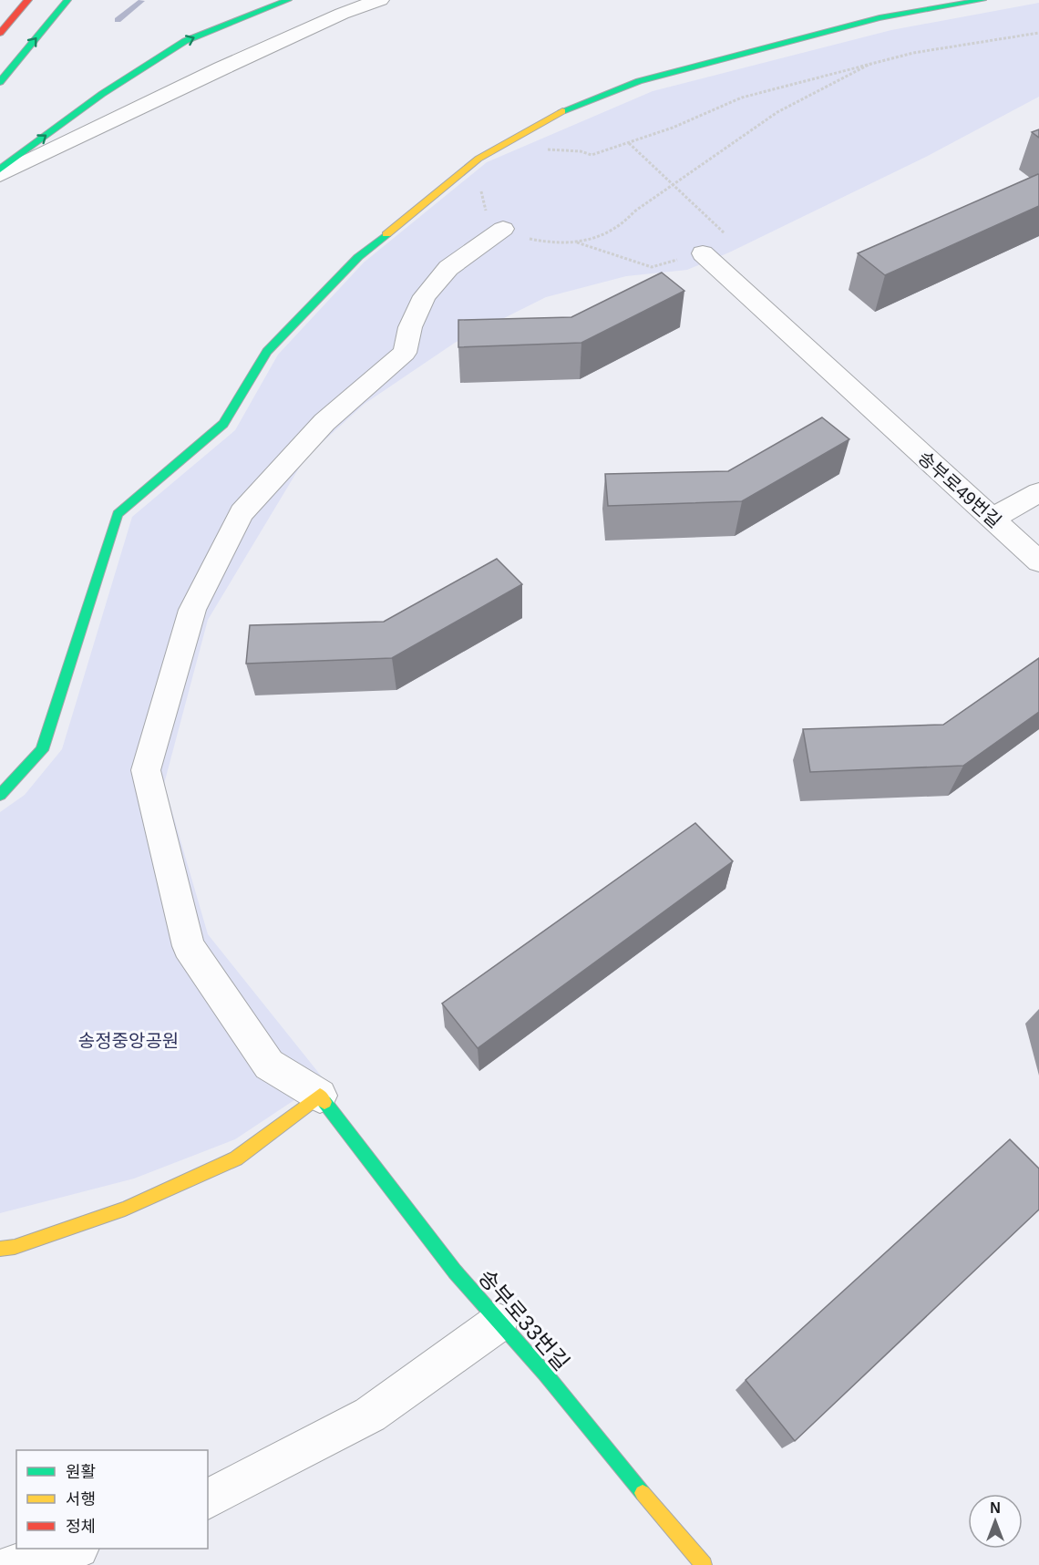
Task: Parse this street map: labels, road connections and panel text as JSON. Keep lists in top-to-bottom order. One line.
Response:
{"streets":{"main road":["송부로33번길"],"street":["송부로49번길"]},"parks":["송정중앙공원"],"legend":["원활","서행","정체"],"north":"top"}
